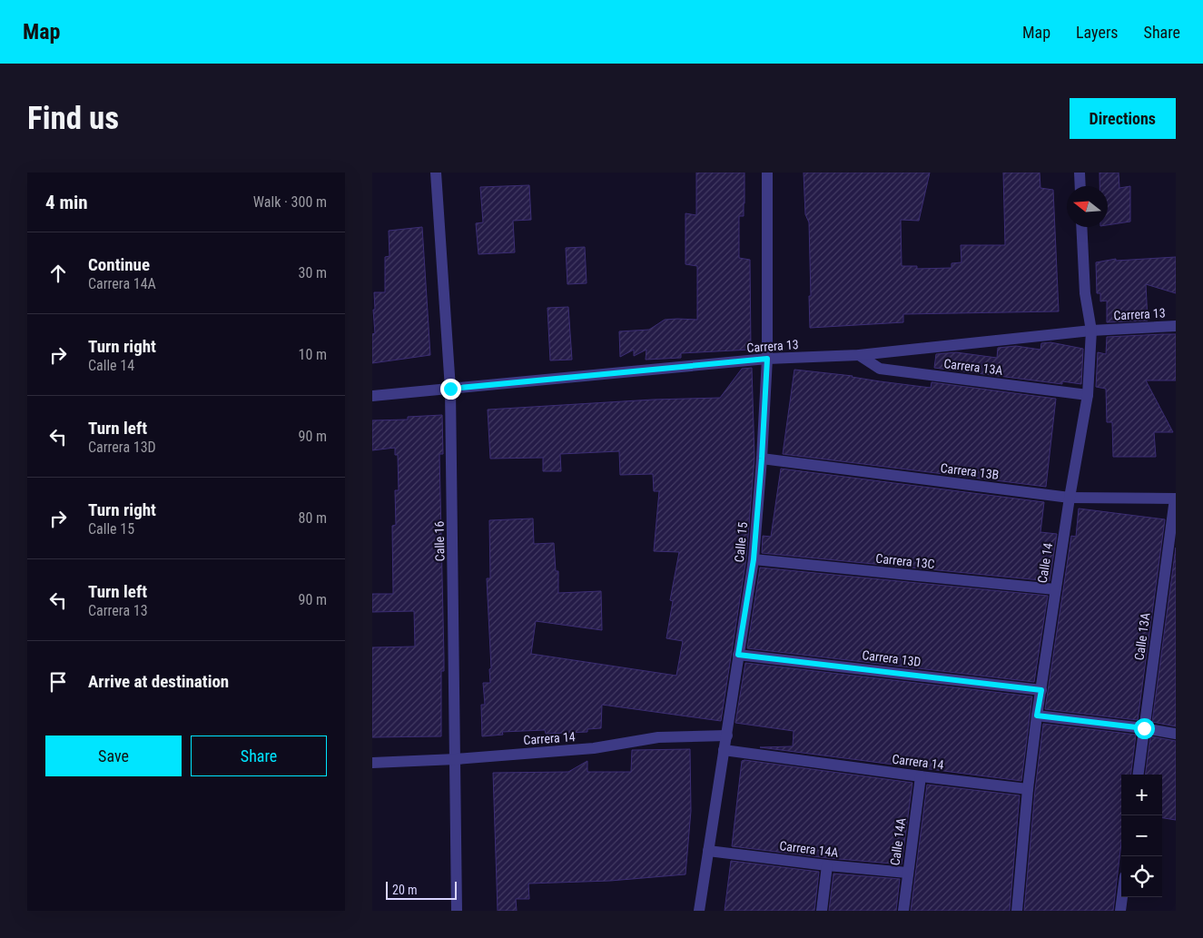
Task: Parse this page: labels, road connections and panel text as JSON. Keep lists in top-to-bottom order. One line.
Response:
{"streets":{"street":["Carrera 13","Carrera 13A","Carrera 13B","Calle 16","Calle 15","Carrera 13C","Calle 14","Calle 13A","Carrera 13D","Carrera 14","Calle 14A","Carrera 14A"]},"crossings":[["Carrera 13","Carrera 13A"],["Carrera 13","Calle 16"],["Carrera 13","Calle 15"],["Carrera 13","Calle 14"],["Carrera 13A","Calle 14"],["Carrera 13B","Calle 15"],["Carrera 13B","Calle 14"],["Carrera 13B","Calle 13A"],["Calle 16","Carrera 14"],["Calle 15","Carrera 13C"],["Calle 15","Carrera 13D"],["Calle 15","Carrera 14"],["Calle 15","Carrera 14A"],["Carrera 13C","Calle 14"],["Calle 14","Carrera 13D"],["Calle 14","Carrera 14"],["Carrera 14","Calle 14A"],["Calle 14A","Carrera 14A"]],"scale_bar":"20 m","north":"left","page":{"header":"Map","nav":["Map","Layers","Share"],"buttons":["Directions",["Save","Share"]],"title":"Find us","heading":["4 min","Walk · 300 m"],"list":[["Continue","Carrera 14A","30 m"],["Turn right","Calle 14","10 m"],["Turn left","Carrera 13D","90 m"],["Turn right","Calle 15","80 m"],["Turn left","Carrera 13","90 m"],"Arrive at destination"],"map_buttons":["+","−"],"scale":"20 m"}}
